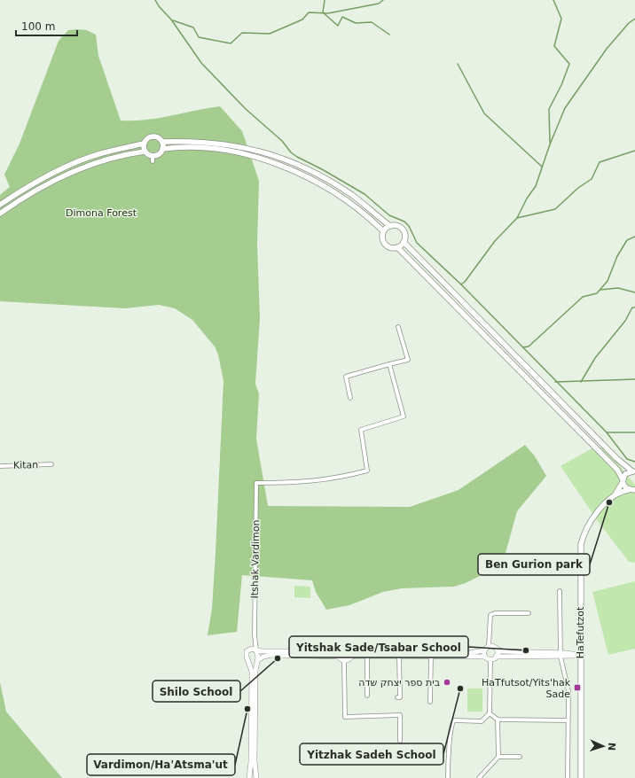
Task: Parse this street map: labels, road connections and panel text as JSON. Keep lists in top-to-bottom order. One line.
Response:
{"streets":{"main road":["HaTefutzot"],"street":["Kitan","Itshak Vardimon"]},"parks":["Dimona Forest"],"places":{"other":["Ben Gurion park","Yitshak Sade/Tsabar School","Shilo School","בית ספר יצחק שדה","Yitzhak Sadeh School","Vardimon/Ha'Atsma'ut"],"transit":["HaTfutsot/Yits'hak Sade"]},"scale_bar":"100 m","north":"right"}
